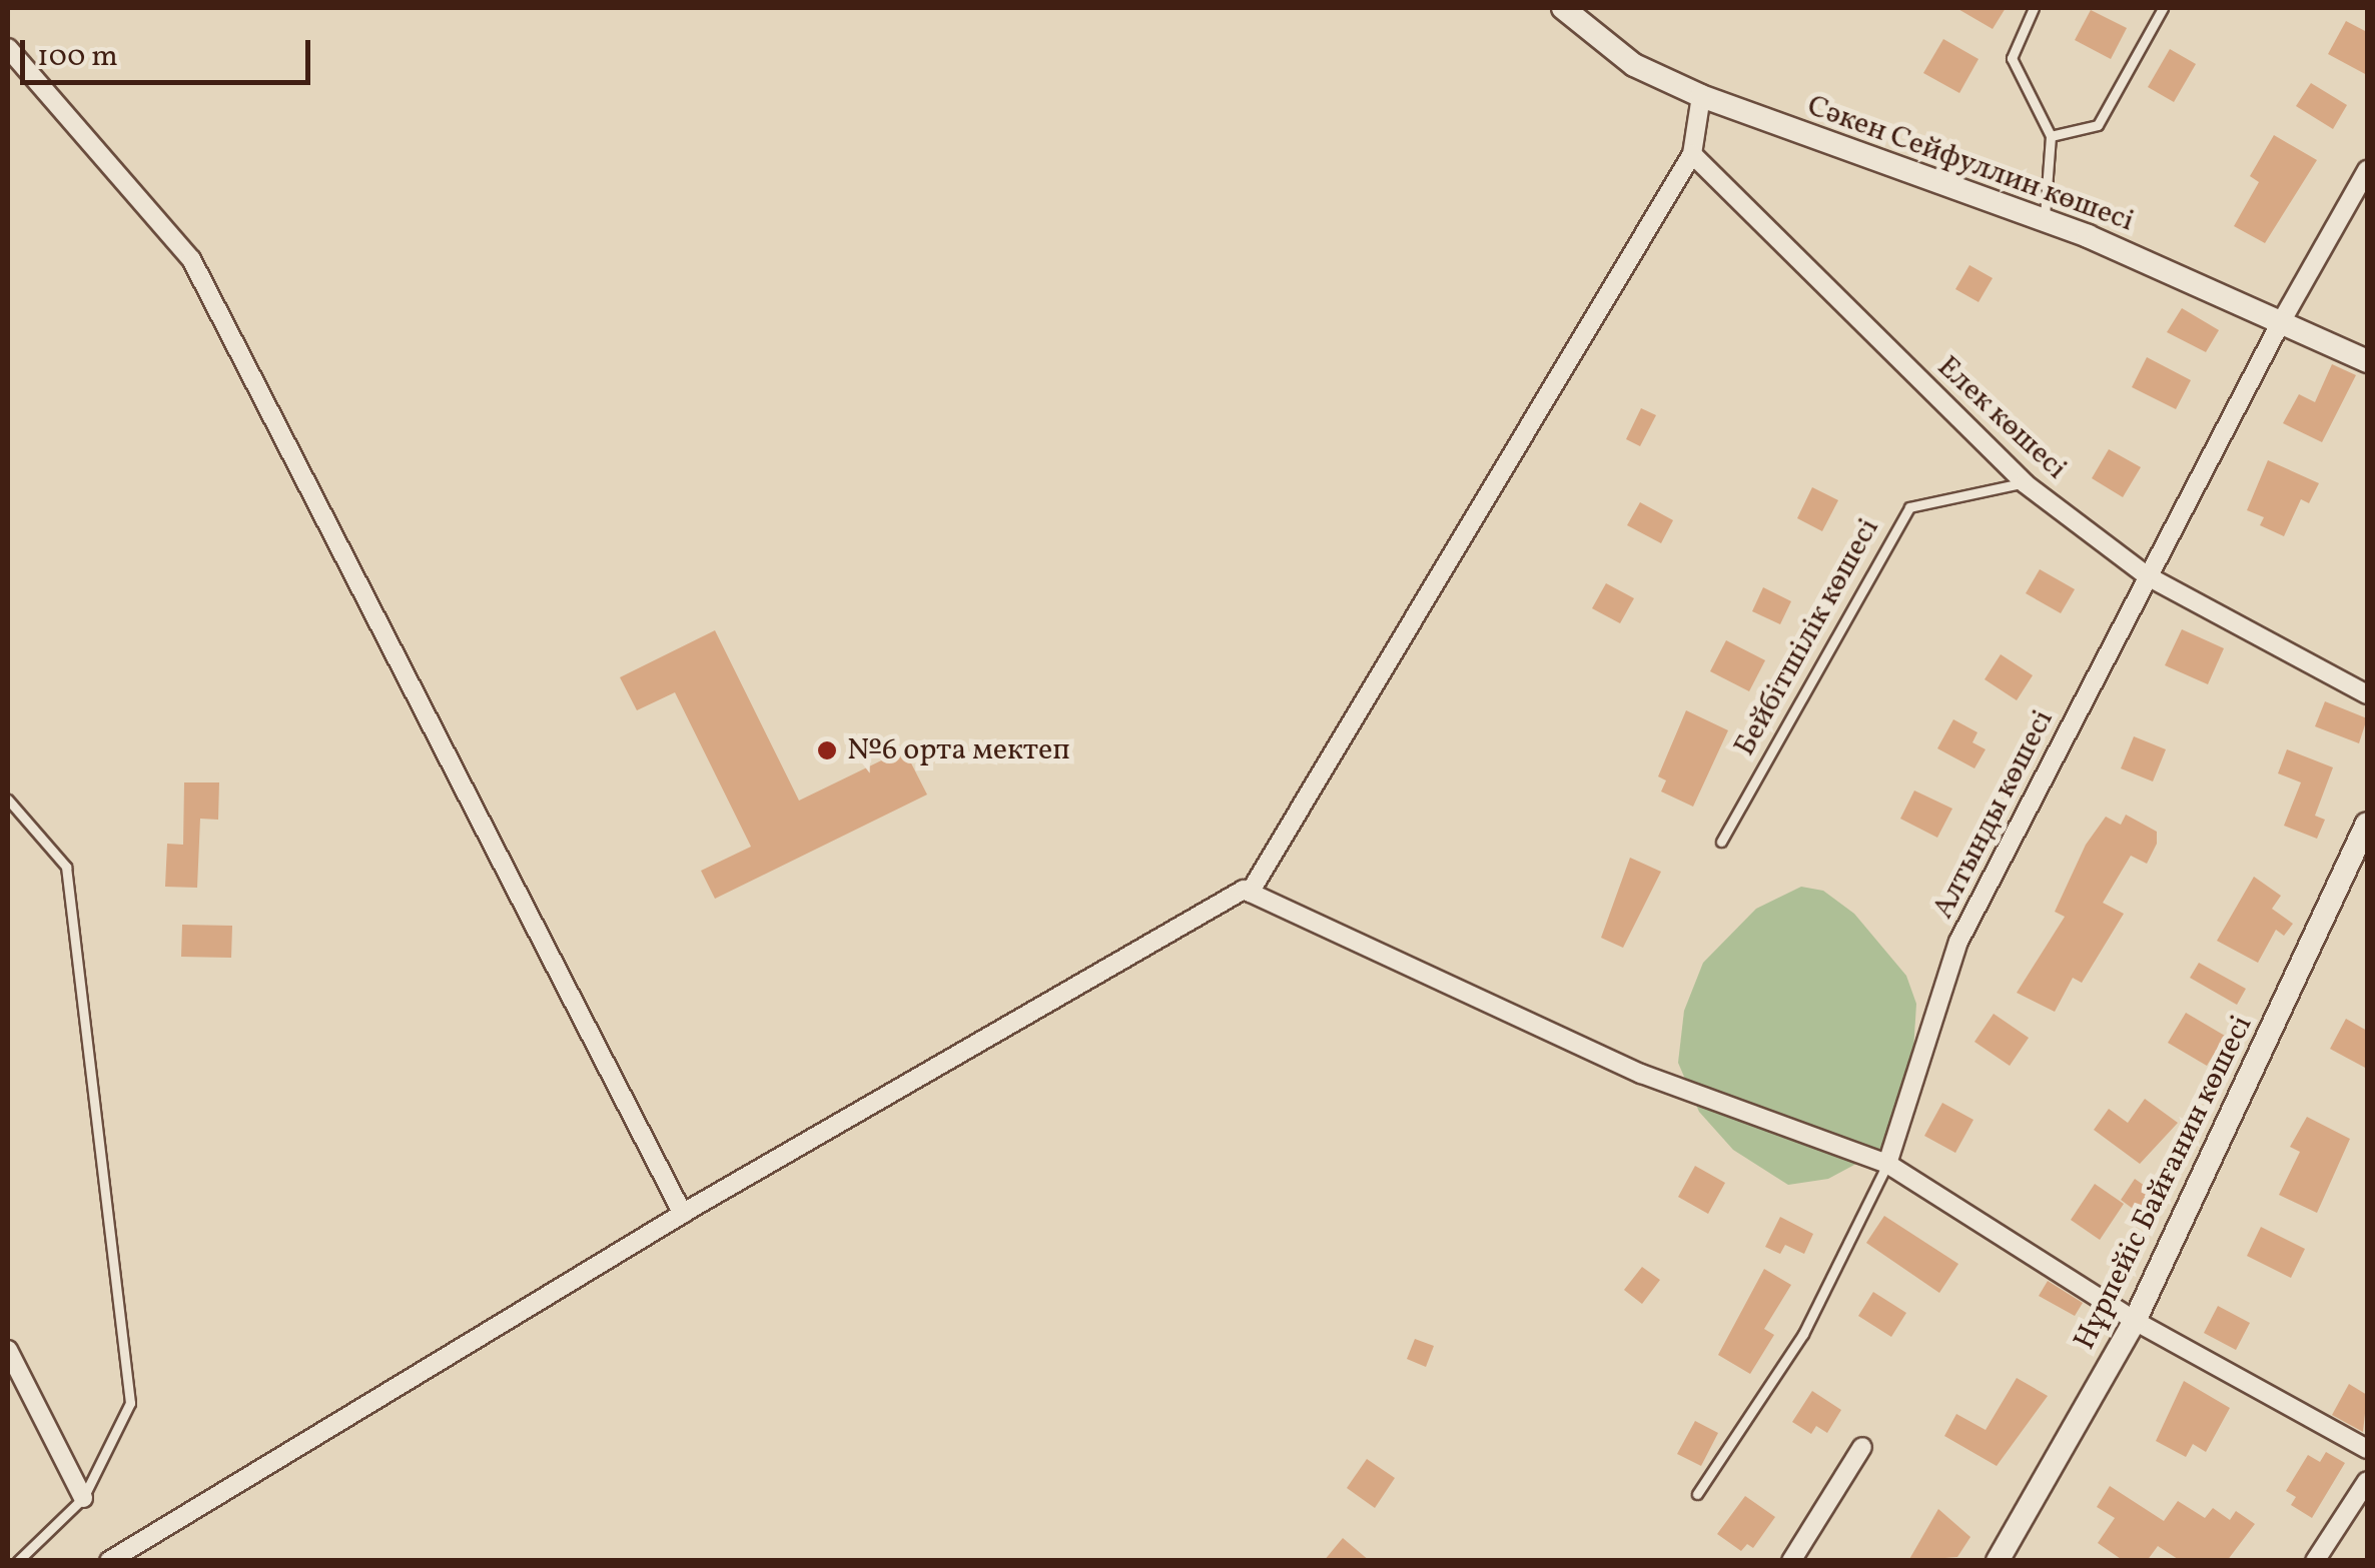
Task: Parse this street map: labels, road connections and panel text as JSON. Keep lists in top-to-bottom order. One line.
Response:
{"streets":{"street":["Сәкен Сейфуллин көшесі","Елек көшесі","Алтынды көшесі","Нұрпейіс Байғанин көшесі"],"lane":["Бейбітшілік көшесі"]},"crossings":[["Сәкен Сейфуллин көшесі","Алтынды көшесі"],["Елек көшесі","Бейбітшілік көшесі"],["Елек көшесі","Алтынды көшесі"]],"places":["№6 орта мектеп"],"scale_bar":"100 m"}
